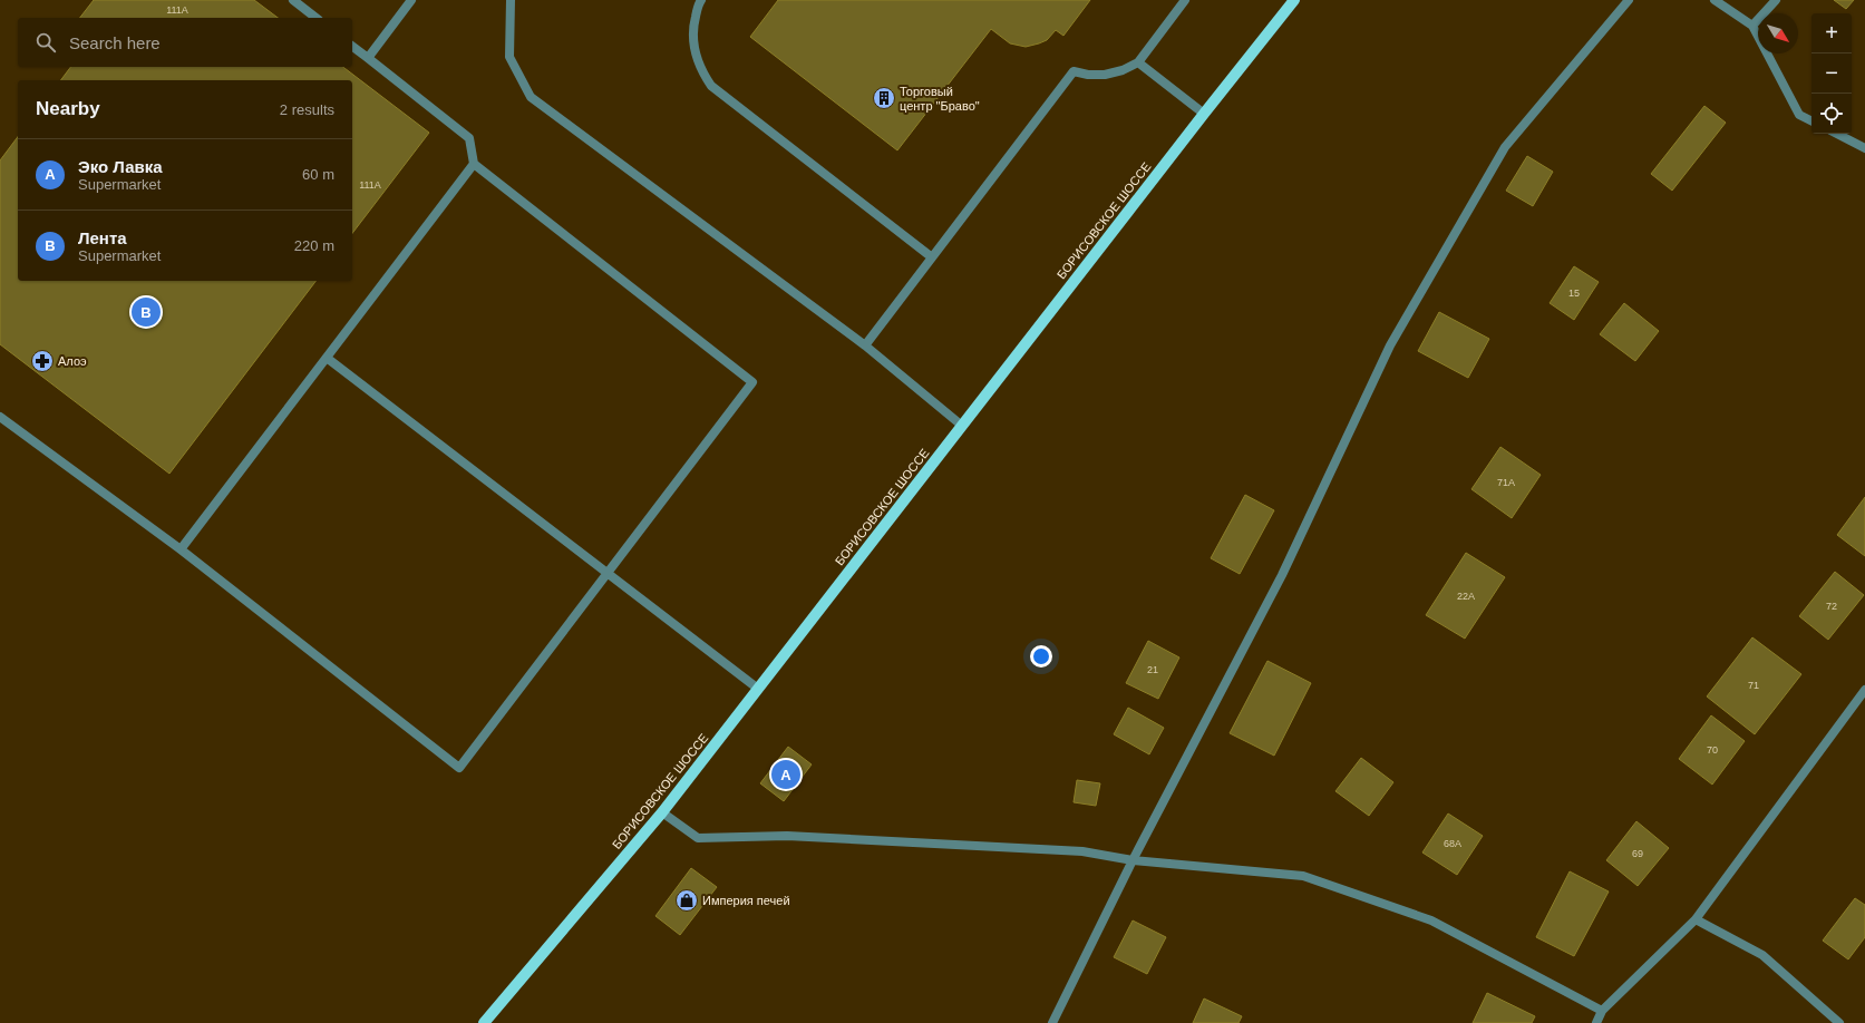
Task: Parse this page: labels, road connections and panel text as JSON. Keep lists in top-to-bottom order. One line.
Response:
{"streets":{"main road":["БОРИСОВСКОЕ ШОССЕ"]},"places":{"building":["Торговый центр \"Браво\""],"pharmacy":["Алоэ"],"shop":["Империя печей"]},"house_numbers":["111А","111А","15","71А","22А","72","21","71","70","68А","69"],"north":"bottom right","page":{"map_buttons":["+","−"],"search":"Search here","heading":["Nearby","2 results"],"list":[{"mark":"A","name":"Эко Лавка","note":"Supermarket","value":"60 m"},{"mark":"B","name":"Лента","note":"Supermarket","value":"220 m"}],"pins":["B","A"]}}
